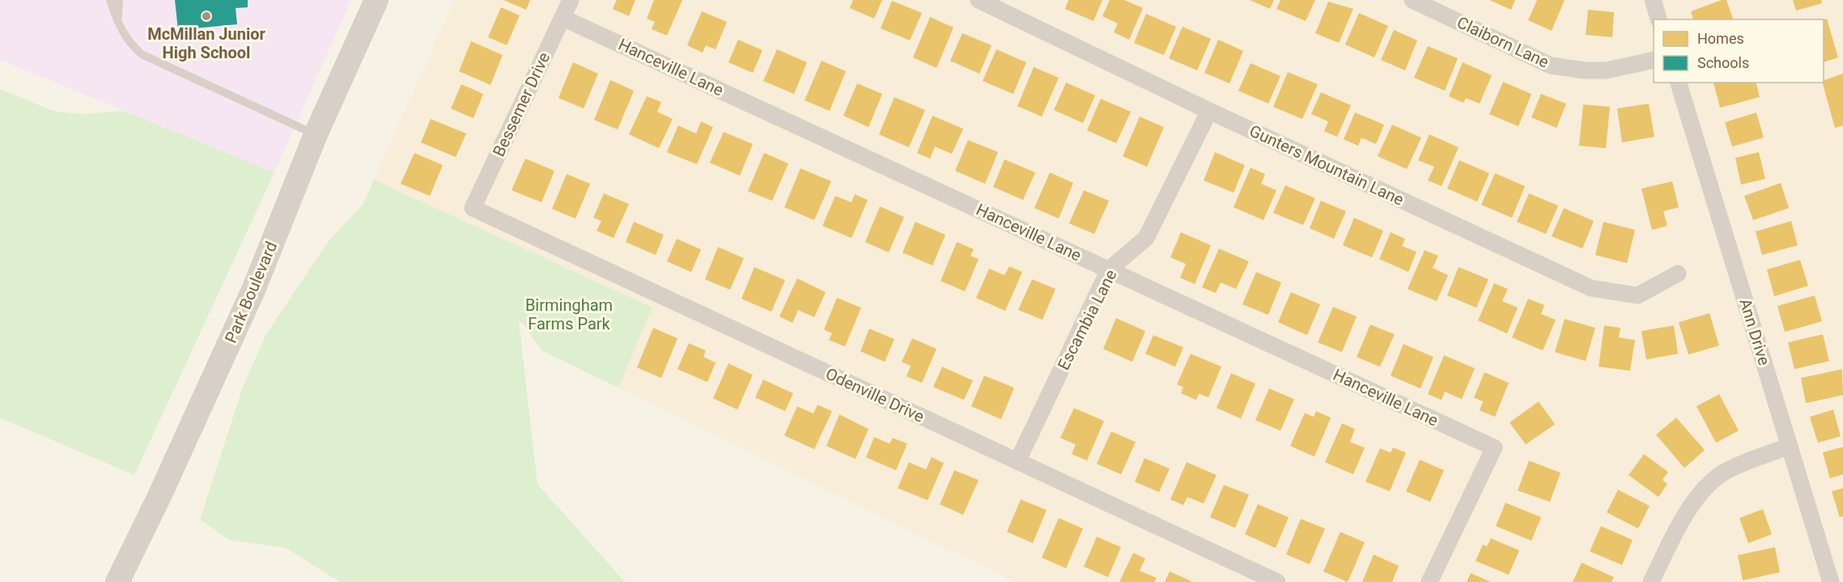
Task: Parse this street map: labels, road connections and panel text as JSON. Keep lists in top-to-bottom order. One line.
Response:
{"streets":{"main road":["Park Boulevard"],"street":["Claiborn Lane","Hanceville Lane","Bessemer Drive","Gunters Mountain Lane","Escambia Lane","Ann Drive","Odenville Drive"]},"crossings":[["Hanceville Lane","Bessemer Drive"],["Hanceville Lane","Escambia Lane"],["Bessemer Drive","Odenville Drive"],["Gunters Mountain Lane","Escambia Lane"],["Escambia Lane","Odenville Drive"]],"parks":["Birmingham Farms Park"],"places":["McMillan Junior High School"],"legend":["Homes","Schools"]}
